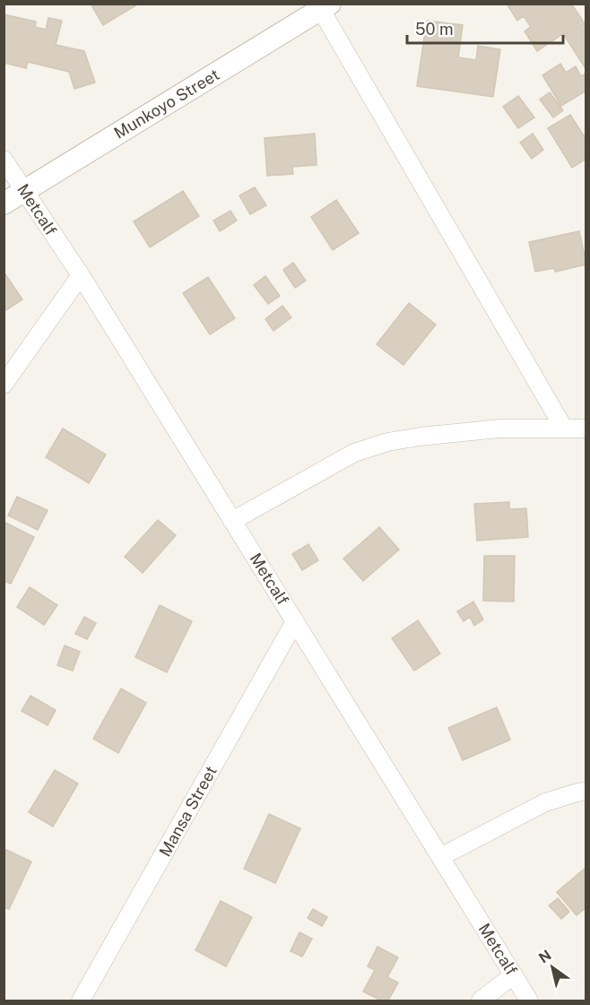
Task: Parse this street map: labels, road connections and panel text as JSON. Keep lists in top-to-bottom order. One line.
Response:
{"streets":{"street":["Munkoyo Street","Metcalf","Mansa Street"]},"crossings":[["Munkoyo Street","Metcalf"],["Metcalf","Mansa Street"]],"scale_bar":"50 m","north":"top left"}
